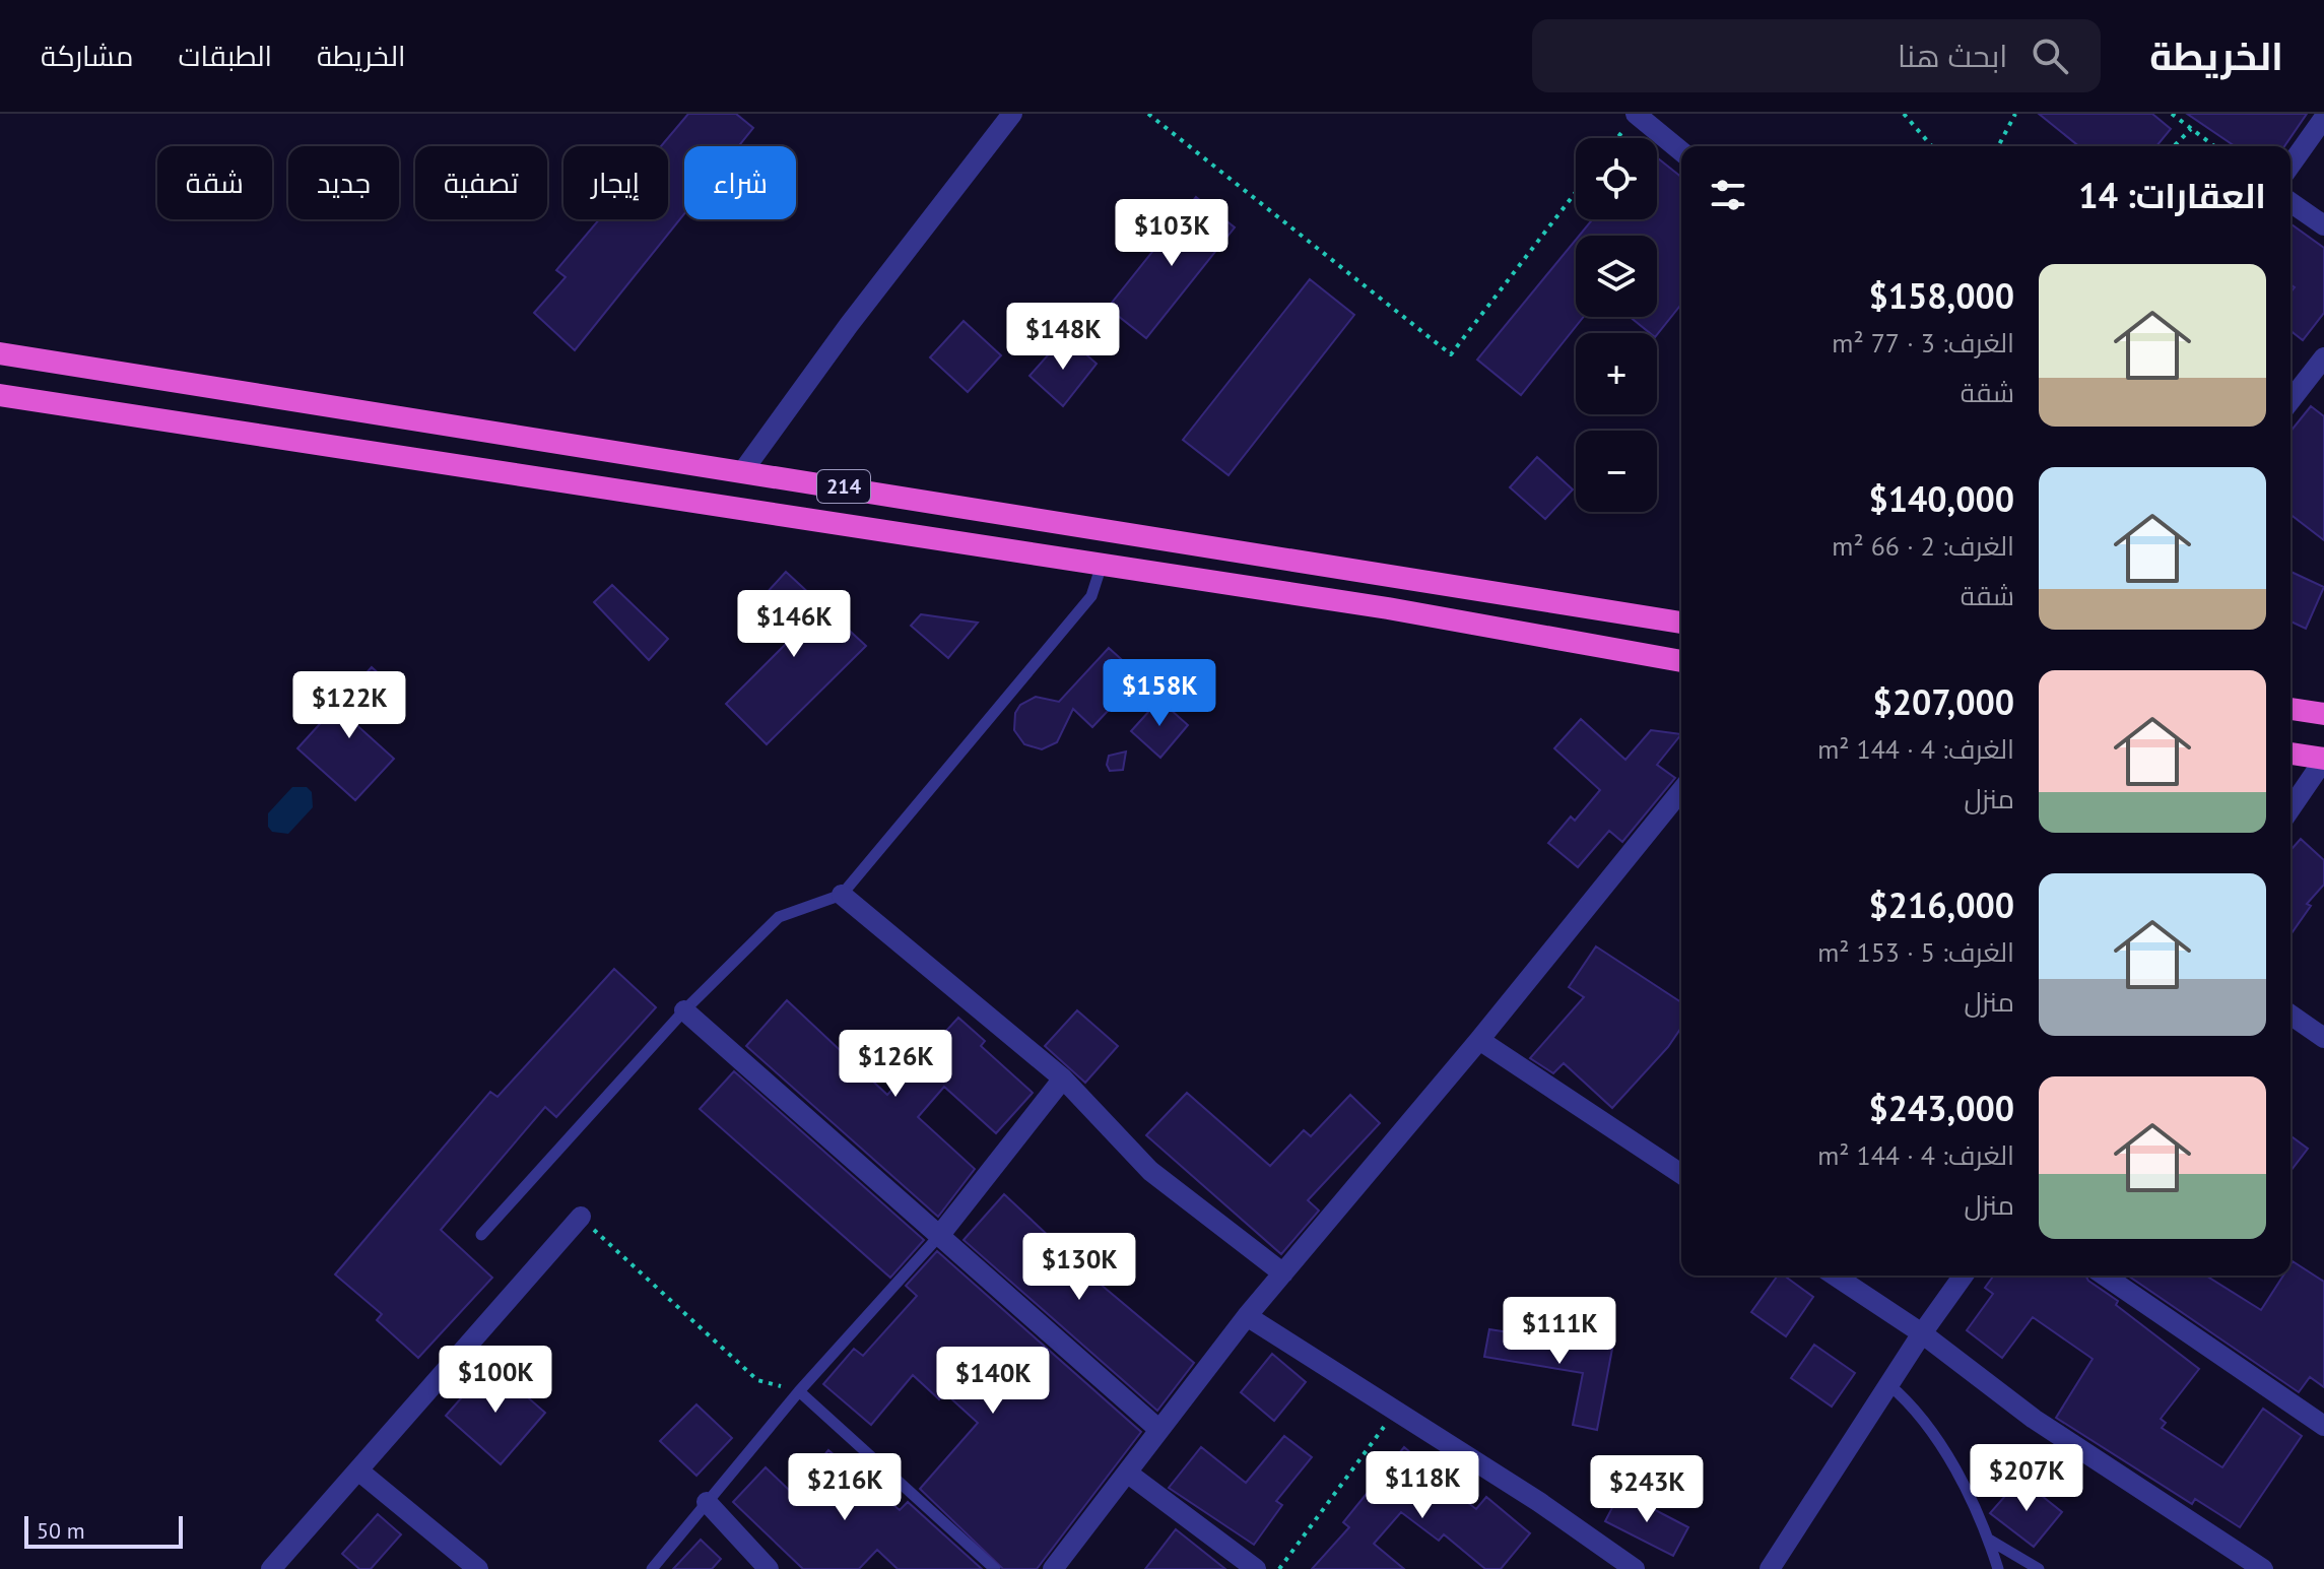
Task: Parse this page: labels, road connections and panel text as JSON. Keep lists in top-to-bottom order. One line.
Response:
{"streets":{"highway":["214"]},"scale_bar":"50 m","page":{"header":"الخريطة","search":"ابحث هنا","nav":["الخريطة","الطبقات","مشاركة"],"map_buttons":["+","−"],"chip":["شراء","إيجار","تصفية","جديد","شقة"],"heading":"العقارات: 14","price":["$103K","$148K","$146K","$158K","$122K","$126K","$130K","$111K","$100K","$140K","$207K","$118K","$216K","$243K"],"list":[{"name":"$158,000","note":"الغرف: 3 · 77 m² · شقة"},{"name":"$140,000","note":"الغرف: 2 · 66 m² · شقة"},{"name":"$207,000","note":"الغرف: 4 · 144 m² · منزل"},{"name":"$216,000","note":"الغرف: 5 · 153 m² · منزل"},{"name":"$243,000","note":"الغرف: 4 · 144 m² · منزل"}],"scale":"50 m"}}
